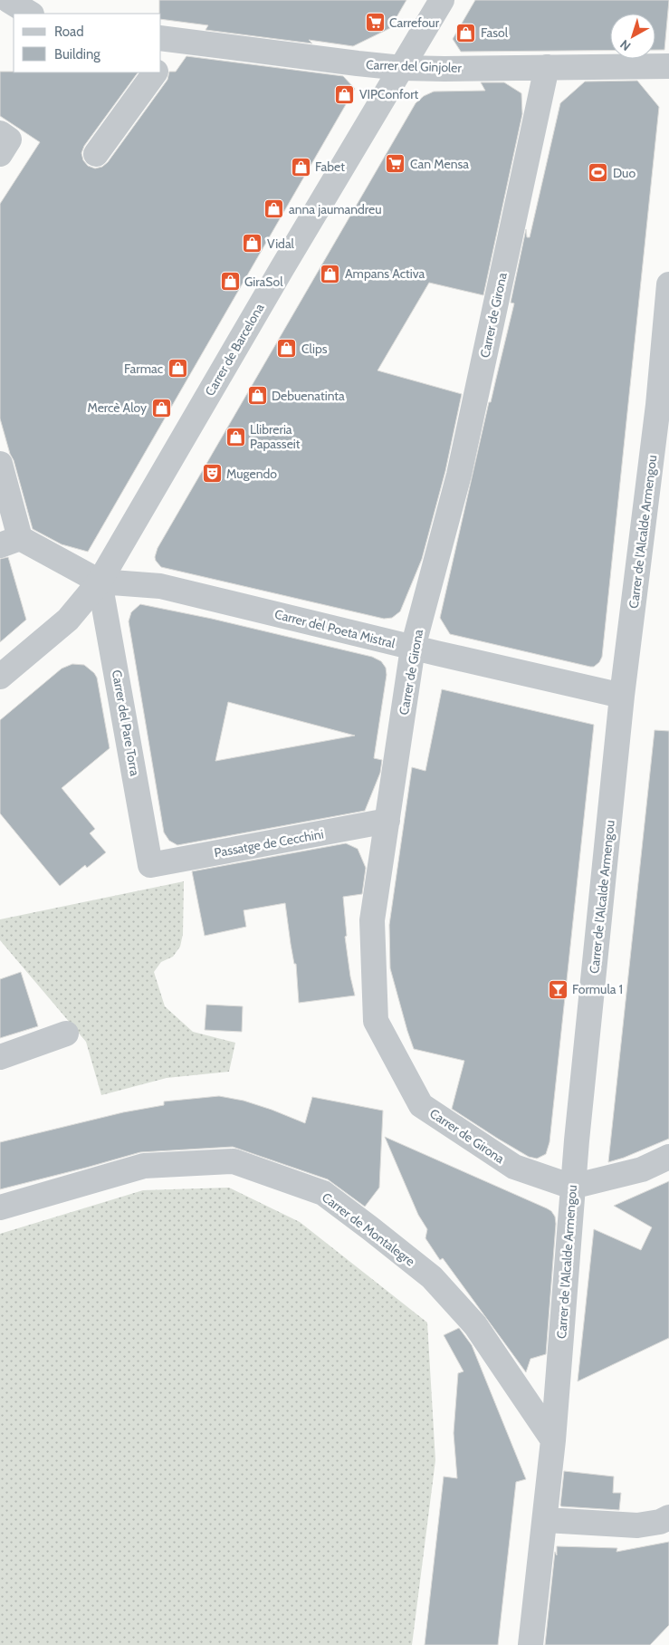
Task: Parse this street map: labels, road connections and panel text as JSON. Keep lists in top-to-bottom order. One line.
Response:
{"streets":{"street":["Carrer del Ginjoler","Carrer de Girona","Carrer de Barcelona","Carrer de l'Alcalde Armengou","Carrer del Poeta Mistral","Carrer del Pare Torra","Passatge de Cecchini","Carrer de Montalegre"]},"crossings":[["Carrer del Ginjoler","Carrer de Girona"],["Carrer del Ginjoler","Carrer de Barcelona"],["Carrer de Girona","Carrer de l'Alcalde Armengou"],["Carrer de Girona","Carrer del Poeta Mistral"],["Carrer de Girona","Passatge de Cecchini"],["Carrer de Barcelona","Carrer del Poeta Mistral"],["Carrer de Barcelona","Carrer del Pare Torra"],["Carrer de l'Alcalde Armengou","Carrer del Poeta Mistral"],["Carrer de l'Alcalde Armengou","Carrer de Montalegre"],["Carrer del Poeta Mistral","Carrer del Pare Torra"],["Carrer del Pare Torra","Passatge de Cecchini"]],"places":{"supermarket":["Carrefour","Can Mensa"],"shop":["Fasol","VIPConfort","Fabet","anna jaumandreu","Vidal","Ampans Activa","GiraSol","Clips","Farmac","Debuenatinta","Mercè Aloy","Llibreria Papasseit"],"sports":["Duo"],"theatre":["Mugendo"],"bar":["Formula 1"]},"legend":["Road","Building"],"north":"bottom left"}
